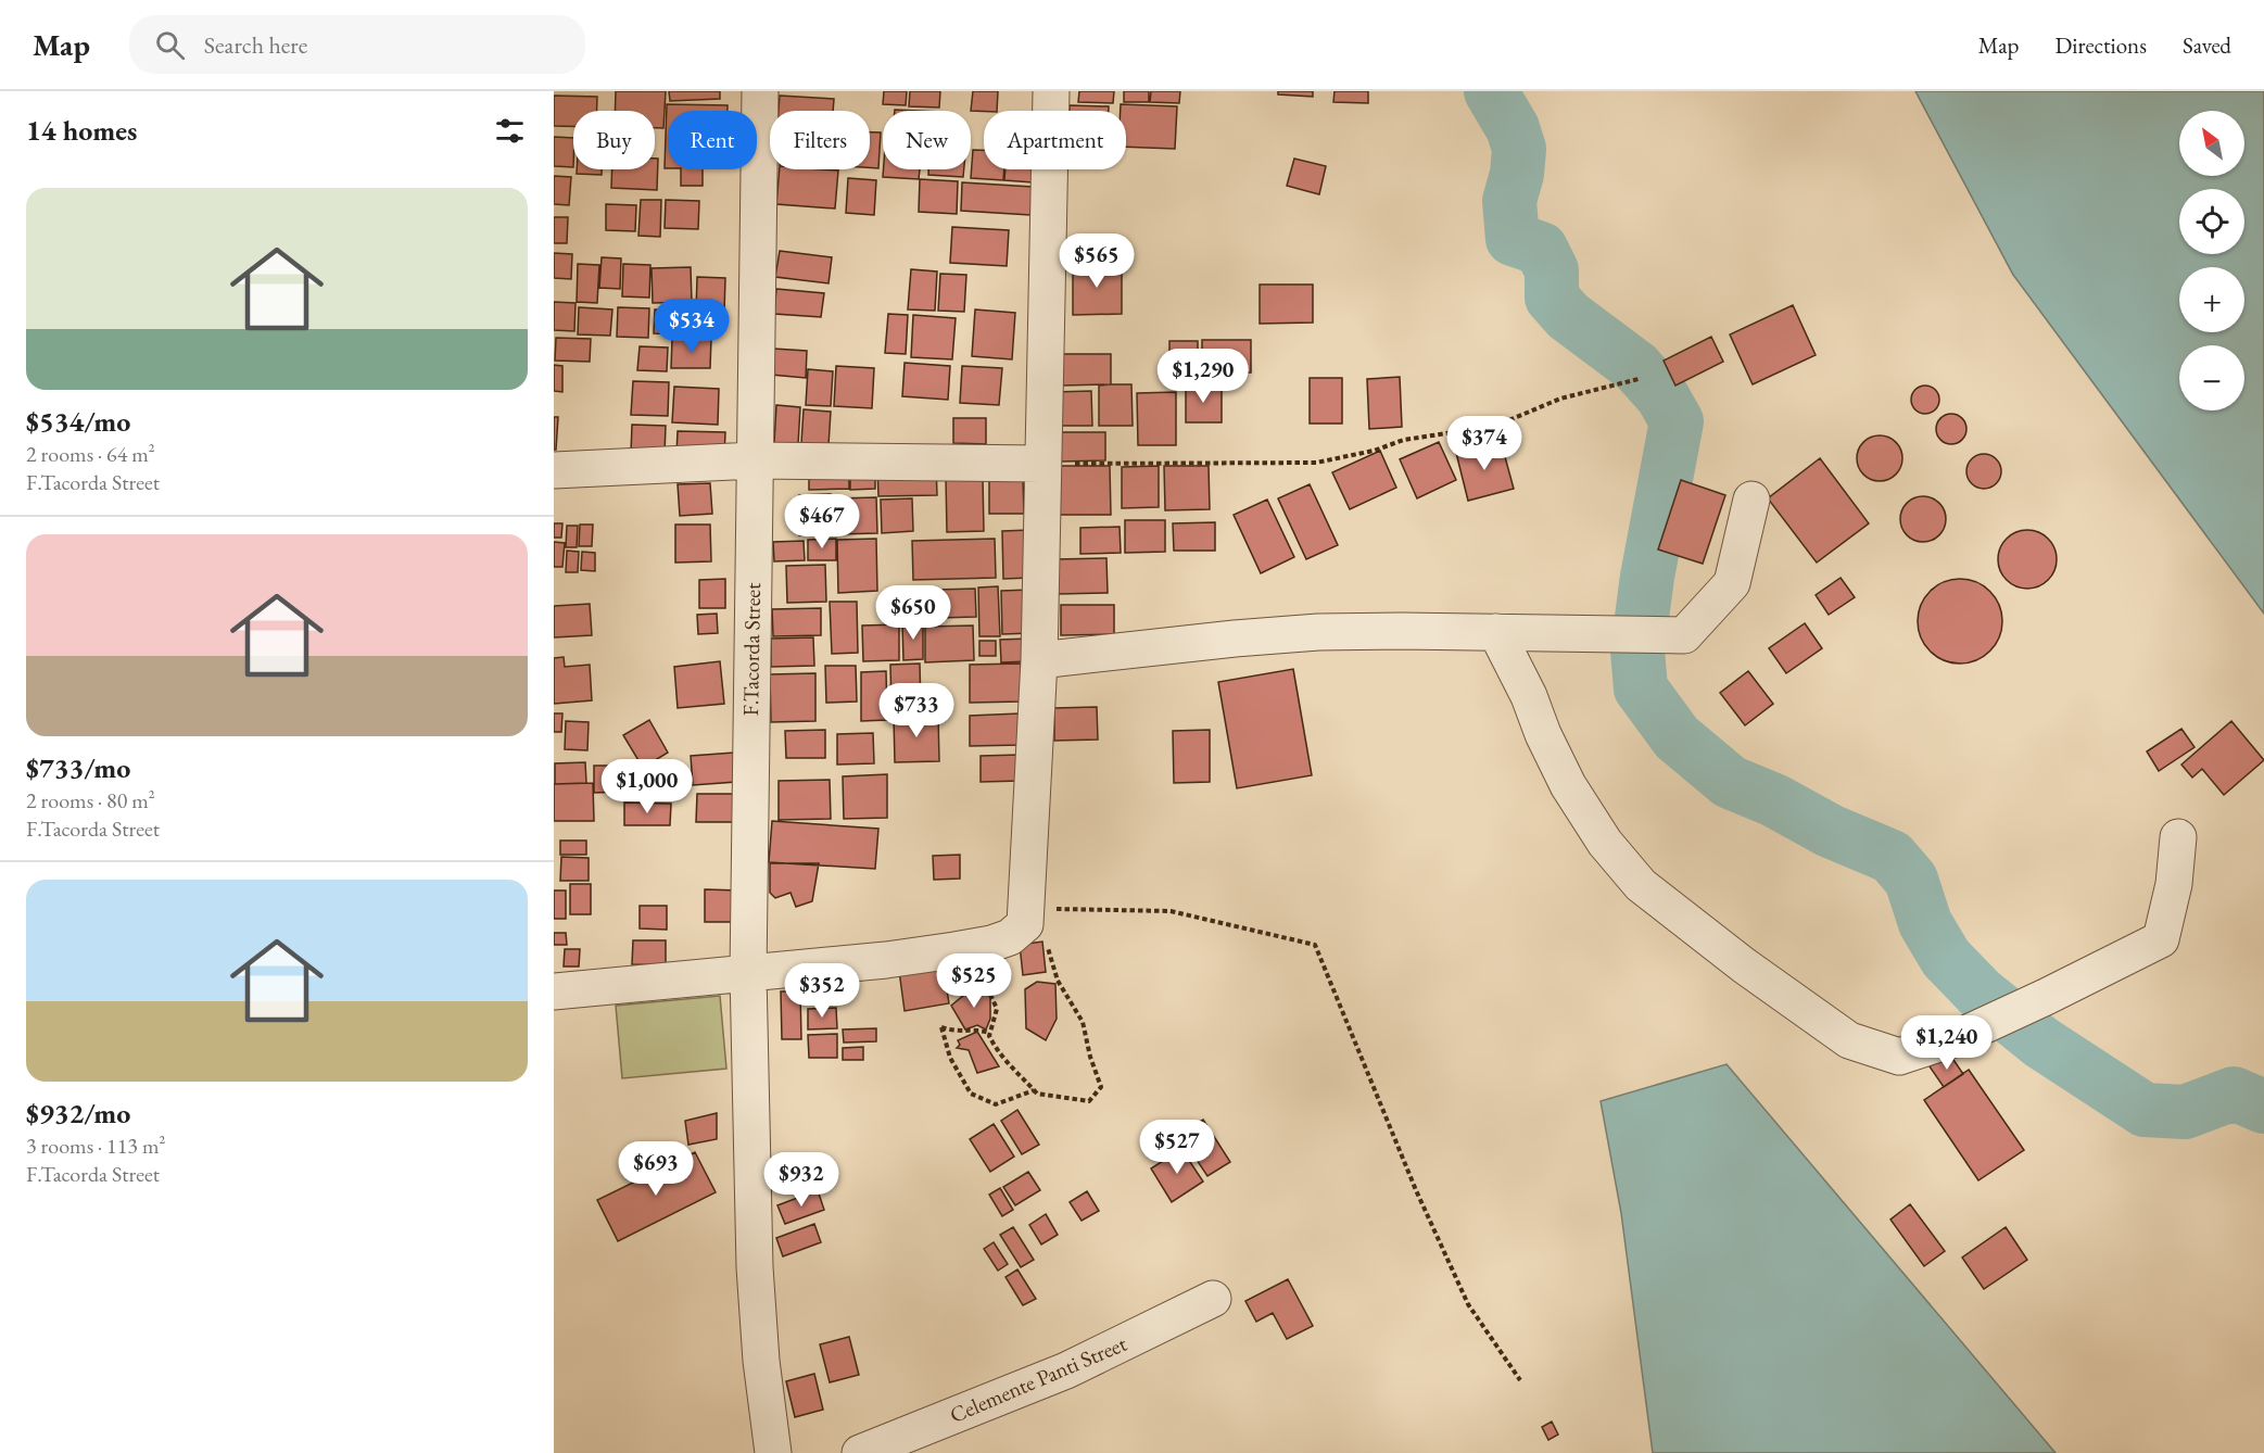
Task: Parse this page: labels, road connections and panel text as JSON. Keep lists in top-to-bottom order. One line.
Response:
{"streets":{"street":["F.Tacorda Street","Celemente Panti Street"]},"north":"top left","page":{"header":"Map","search":"Search here","nav":["Map","Directions","Saved"],"heading":"14 homes","map_buttons":["+","−"],"chip":["Buy","Rent","Filters","New","Apartment"],"list":[{"name":"$534/mo","note":"2 rooms · 64 m² · F.Tacorda Street"},{"name":"$733/mo","note":"2 rooms · 80 m² · F.Tacorda Street"},{"name":"$932/mo","note":"3 rooms · 113 m² · F.Tacorda Street"}],"price":["$565","$534","$1,290","$374","$467","$650","$733","$1,000","$525","$352","$1,240","$527","$693","$932"]}}
